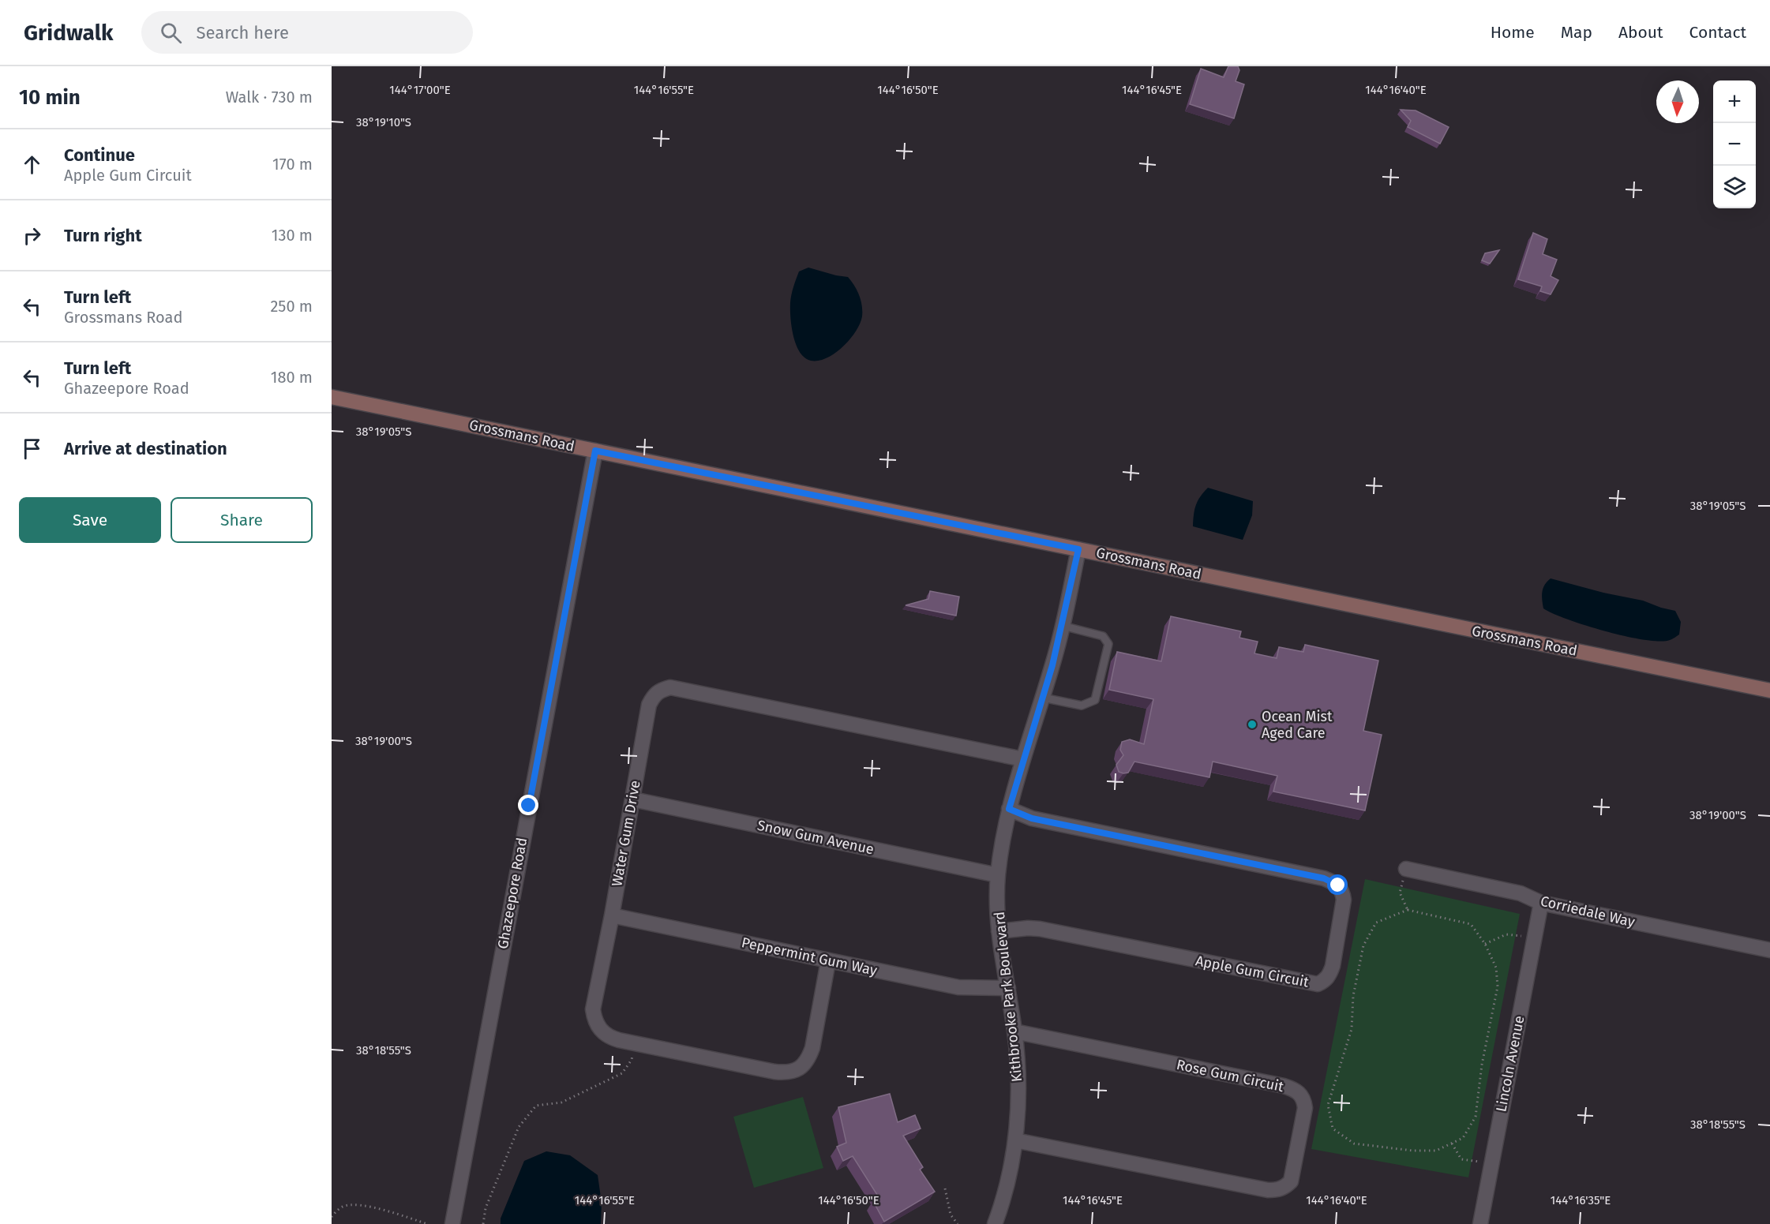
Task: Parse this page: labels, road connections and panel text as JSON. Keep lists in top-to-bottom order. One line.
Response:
{"streets":{"street":["Grossmans Road","Water Gum Drive","Snow Gum Avenue","Ghazeepore Road","Corriedale Way","Peppermint Gum Way","Apple Gum Circuit","Kithbrooke Park Boulevard","Lincoln Avenue","Rose Gum Circuit"]},"crossings":[["Grossmans Road","Ghazeepore Road"],["Grossmans Road","Kithbrooke Park Boulevard"],["Water Gum Drive","Snow Gum Avenue"],["Water Gum Drive","Peppermint Gum Way"],["Water Gum Drive","Kithbrooke Park Boulevard"],["Snow Gum Avenue","Kithbrooke Park Boulevard"],["Corriedale Way","Lincoln Avenue"],["Peppermint Gum Way","Kithbrooke Park Boulevard"],["Apple Gum Circuit","Kithbrooke Park Boulevard"],["Kithbrooke Park Boulevard","Rose Gum Circuit"]],"places":["Ocean Mist Aged Care"],"north":"bottom","page":{"header":"Gridwalk","search":"Search here","nav":["Home","Map","About","Contact"],"heading":["10 min","Walk · 730 m"],"map_buttons":["+","−"],"list":[["Continue","Apple Gum Circuit","170 m"],["Turn right","130 m"],["Turn left","Grossmans Road","250 m"],["Turn left","Ghazeepore Road","180 m"],"Arrive at destination"],"buttons":["Save","Share"]},"coordinates":["144°17'00\"E","144°16'55\"E","144°16'50\"E","144°16'45\"E","144°16'40\"E","38°19'10\"S","38°19'05\"S","38°19'00\"S","38°18'55\"S","144°16'35\"E"]}
